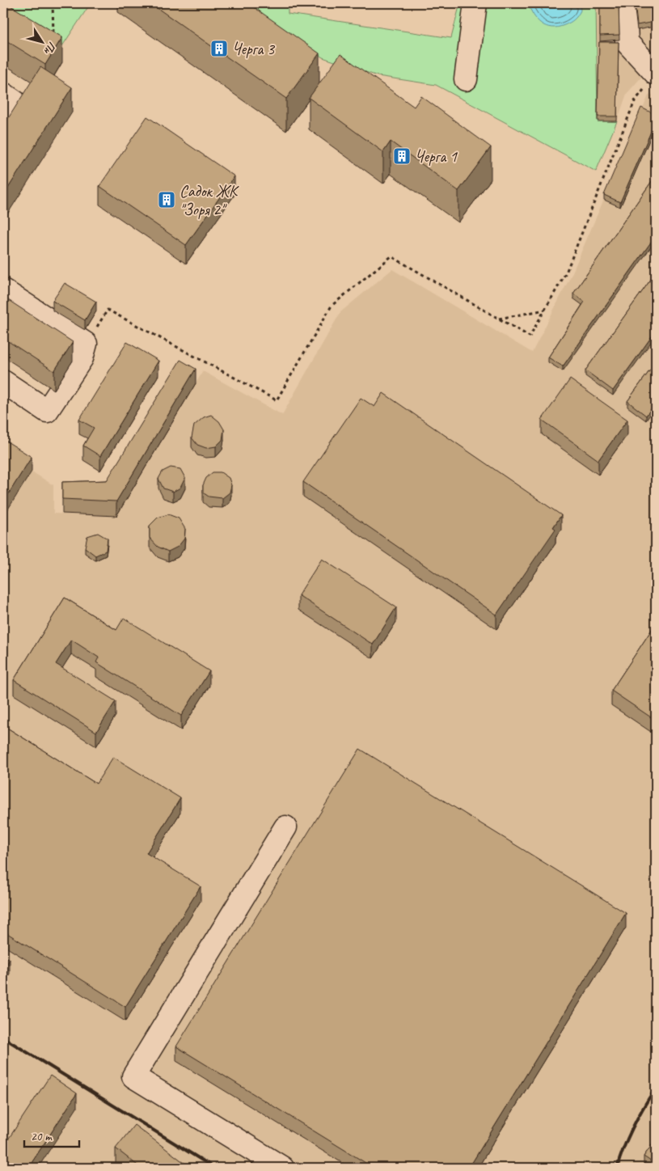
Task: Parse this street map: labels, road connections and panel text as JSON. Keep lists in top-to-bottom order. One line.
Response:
{"places":{"building":["Черга 3","Черга 1","Садок ЖК \"Зоря 2\""]},"scale_bar":"20 m","north":"bottom right"}
